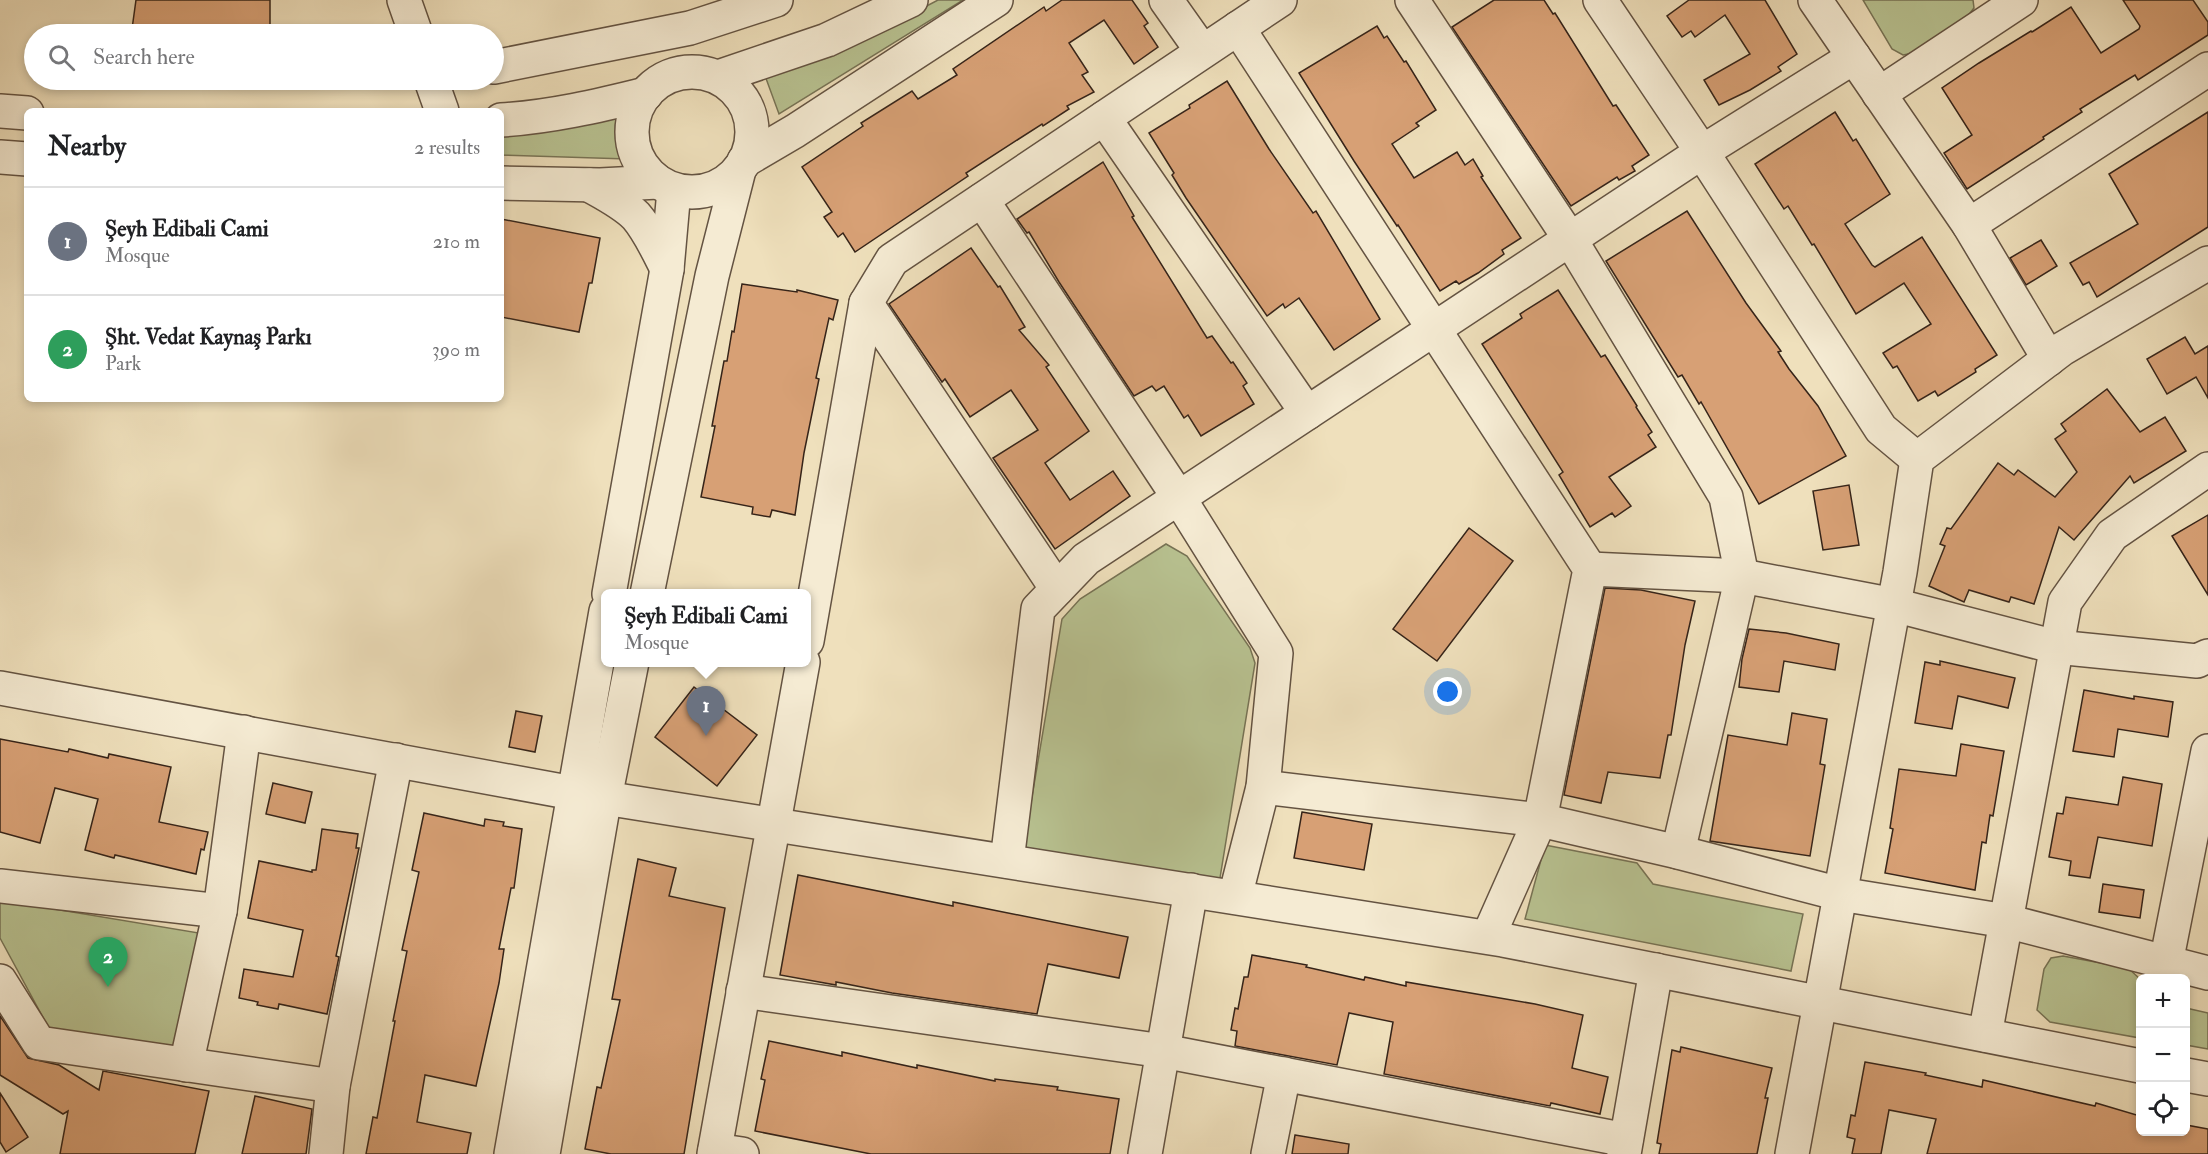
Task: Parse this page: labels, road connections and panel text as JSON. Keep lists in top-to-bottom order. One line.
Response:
{"page":{"search":"Search here","heading":["Nearby","2 results"],"list":[{"mark":"1","name":"Şeyh Edibali Cami","note":"Mosque","value":"210 m"},{"mark":"2","name":"Şht. Vedat Kaynaş Parkı","note":"Park","value":"390 m"}],"popup":["Şeyh Edibali Cami","Mosque"],"pins":["1","2"],"map_buttons":["+","−"]}}
